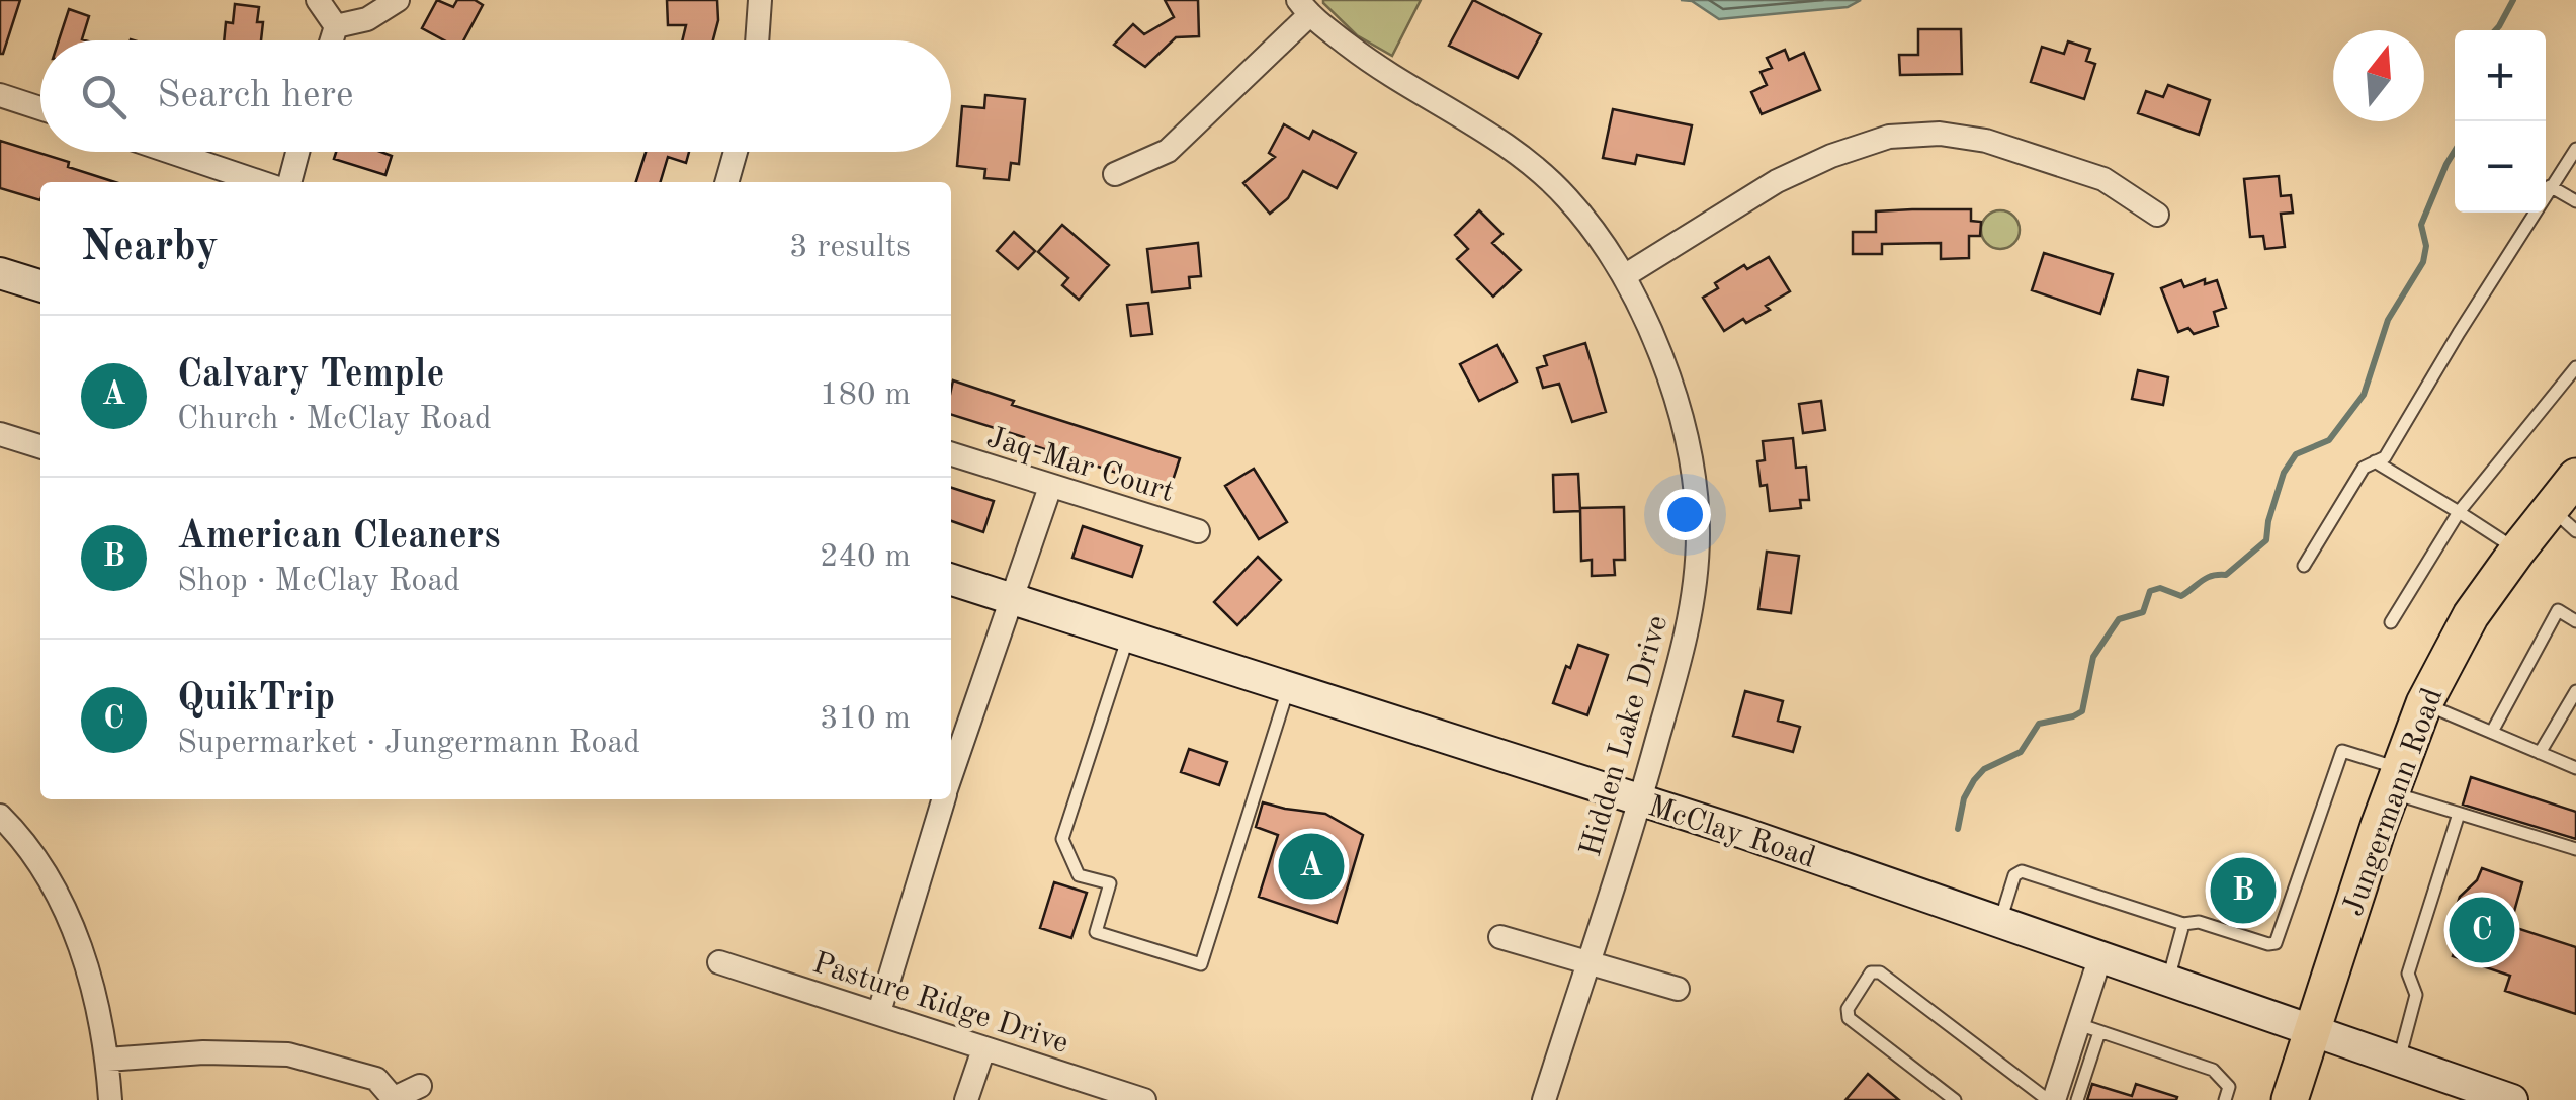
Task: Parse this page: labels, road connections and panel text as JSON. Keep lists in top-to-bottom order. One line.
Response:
{"streets":{"main road":["Jungermann Road","McClay Road"],"street":["Jaq-Mar Court","Hidden Lake Drive","Pasture Ridge Drive"]},"crossings":[["Hidden Lake Drive","McClay Road"],["Jungermann Road","McClay Road"]],"north":"top","page":{"map_buttons":["+","−"],"search":"Search here","heading":["Nearby","3 results"],"list":[{"mark":"A","name":"Calvary Temple","note":"Church · McClay Road","value":"180 m"},{"mark":"B","name":"American Cleaners","note":"Shop · McClay Road","value":"240 m"},{"mark":"C","name":"QuikTrip","note":"Supermarket · Jungermann Road","value":"310 m"}],"pins":["A","B","C"]}}
